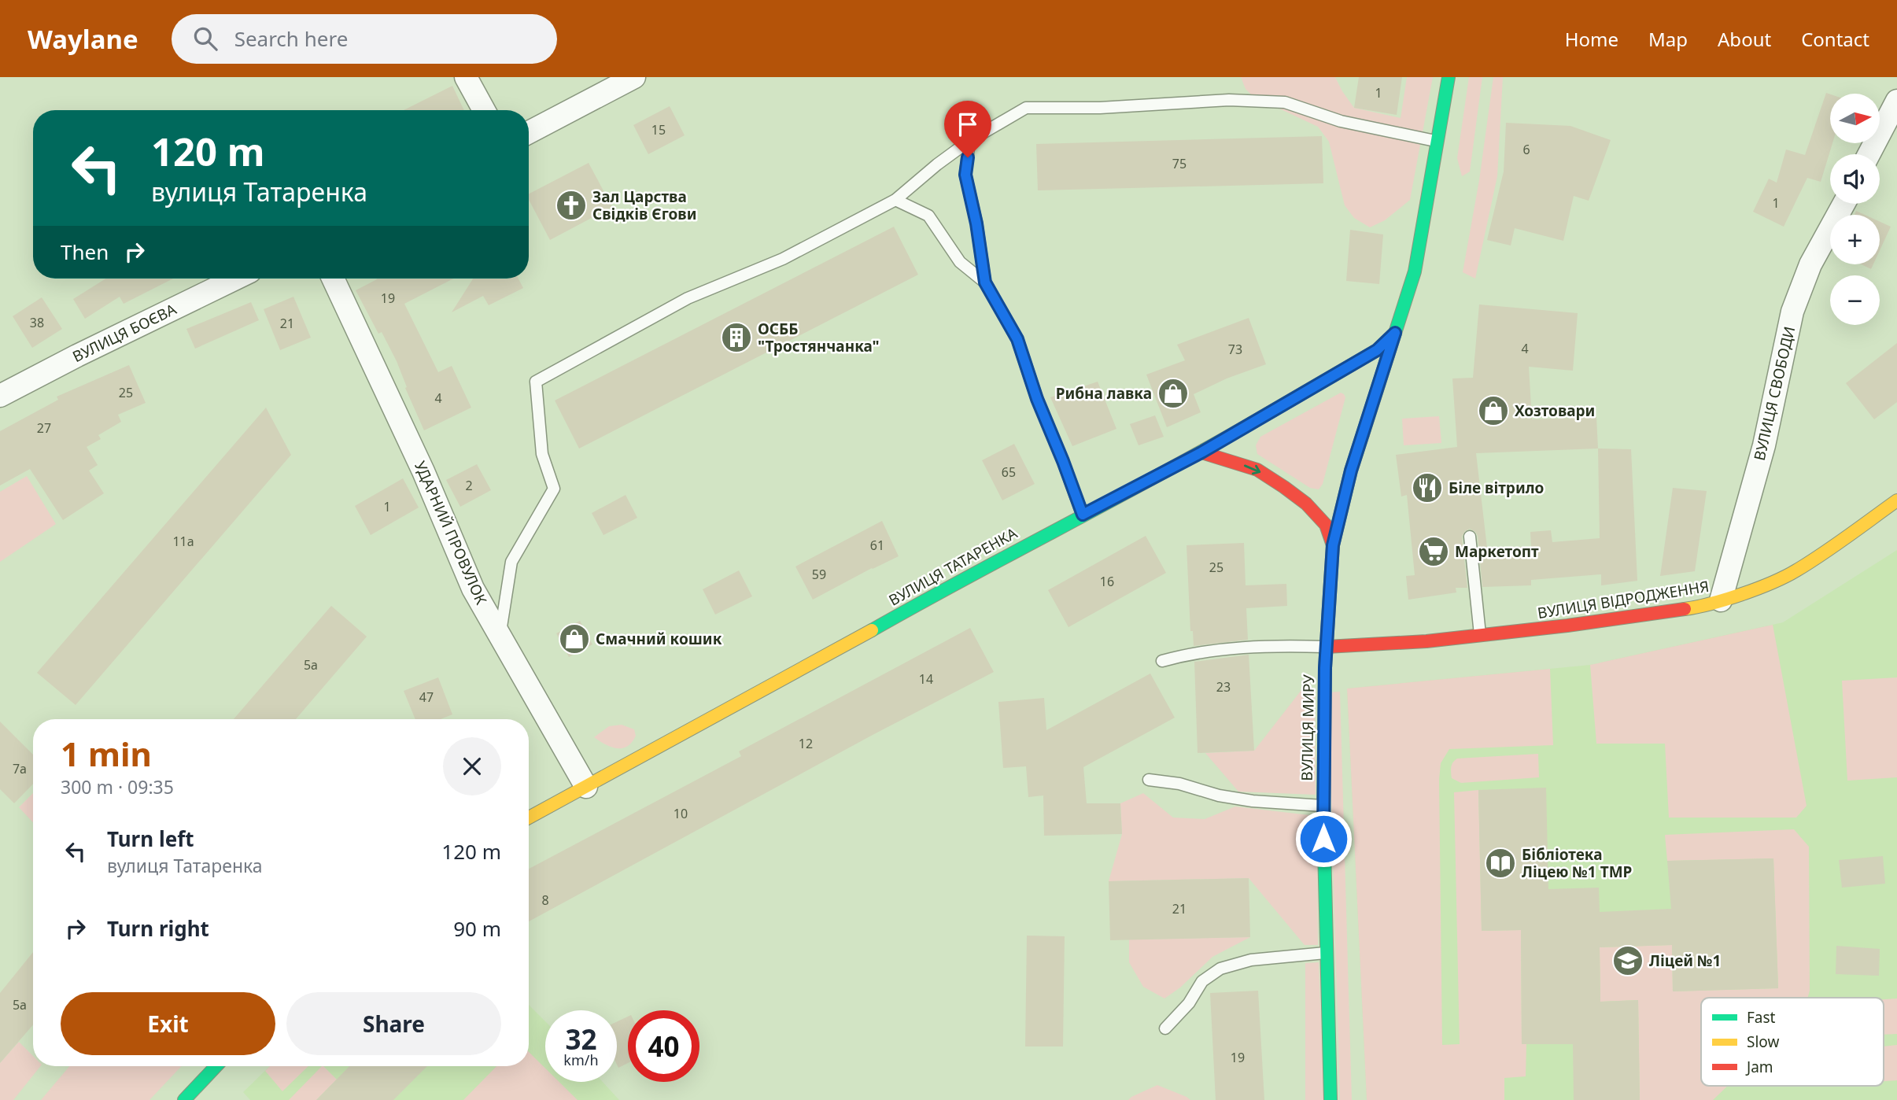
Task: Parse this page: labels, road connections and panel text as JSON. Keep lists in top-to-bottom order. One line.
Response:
{"streets":{"street":["ВУЛИЦЯ БОЄВА","ВУЛИЦЯ СВОБОДИ","УДАРНИЙ ПРОВУЛОК","ВУЛИЦЯ ТАТАРЕНКА","ВУЛИЦЯ ВІДРОДЖЕННЯ","ВУЛИЦЯ МИРУ"]},"crossings":[["ВУЛИЦЯ СВОБОДИ","ВУЛИЦЯ ВІДРОДЖЕННЯ"],["УДАРНИЙ ПРОВУЛОК","ВУЛИЦЯ ТАТАРЕНКА"],["ВУЛИЦЯ ТАТАРЕНКА","ВУЛИЦЯ МИРУ"],["ВУЛИЦЯ ВІДРОДЖЕННЯ","ВУЛИЦЯ МИРУ"]],"places":{"church":["Зал Царства Свідків Єгови"],"building":["ОСББ \"Тростянчанка\""],"shop":["Рибна лавка","Хозтовари","Смачний кошик"],"restaurant":["Біле вітрило"],"supermarket":["Маркетопт"],"library":["Бібліотека Ліцею №1 ТМР"],"school or university":["Ліцей №1"]},"house_numbers":["1","15","6","75","1","19","38","21","4","73","25","4","27","65","2","1","11а","61","25","59","16","5а","14","23","47","12","7а","10","8","21","5а","19"],"legend":["Fast","Slow","Jam"],"north":"right","page":{"header":"Waylane","search":"Search here","nav":["Home","Map","About","Contact"],"map_buttons":["+","−"],"turn":["120 m","вулиця Татаренка"],"then":"Then","heading":["1 min","300 m · 09:35"],"list":[{"name":"Turn left","note":"вулиця Татаренка","value":"120 m"},{"name":"Turn right","value":"90 m"}],"buttons":["Exit","Share"],"speed":"32 km/h","limit":"40"}}
